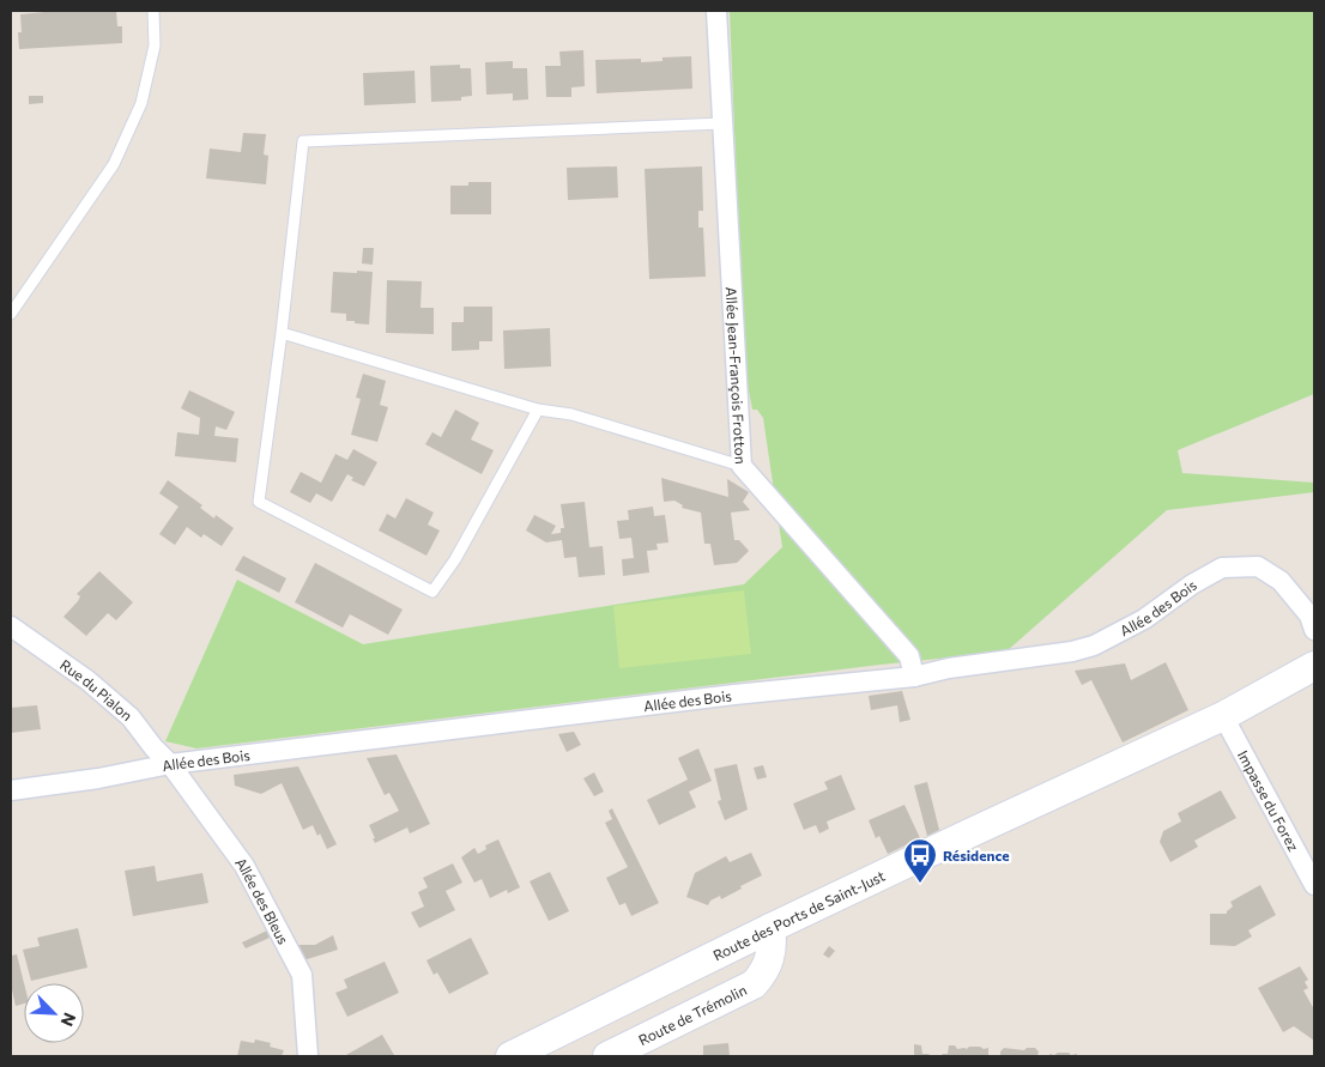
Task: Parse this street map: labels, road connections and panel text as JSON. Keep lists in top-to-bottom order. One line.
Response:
{"streets":{"main road":["Route des Ports de Saint-Just","Route de Trémolin"],"street":["Allée Jean-François Frotton","Allée des Bois","Rue du Pialon","Impasse du Forez","Allée des Bleus"]},"crossings":[["Allée Jean-François Frotton","Allée des Bois"],["Allée des Bois","Rue du Pialon"],["Allée des Bois","Allée des Bleus"],["Rue du Pialon","Allée des Bleus"],["Impasse du Forez","Route des Ports de Saint-Just"],["Route des Ports de Saint-Just","Route de Trémolin"]],"places":{"bus stop":["Résidence"]},"north":"bottom right"}
